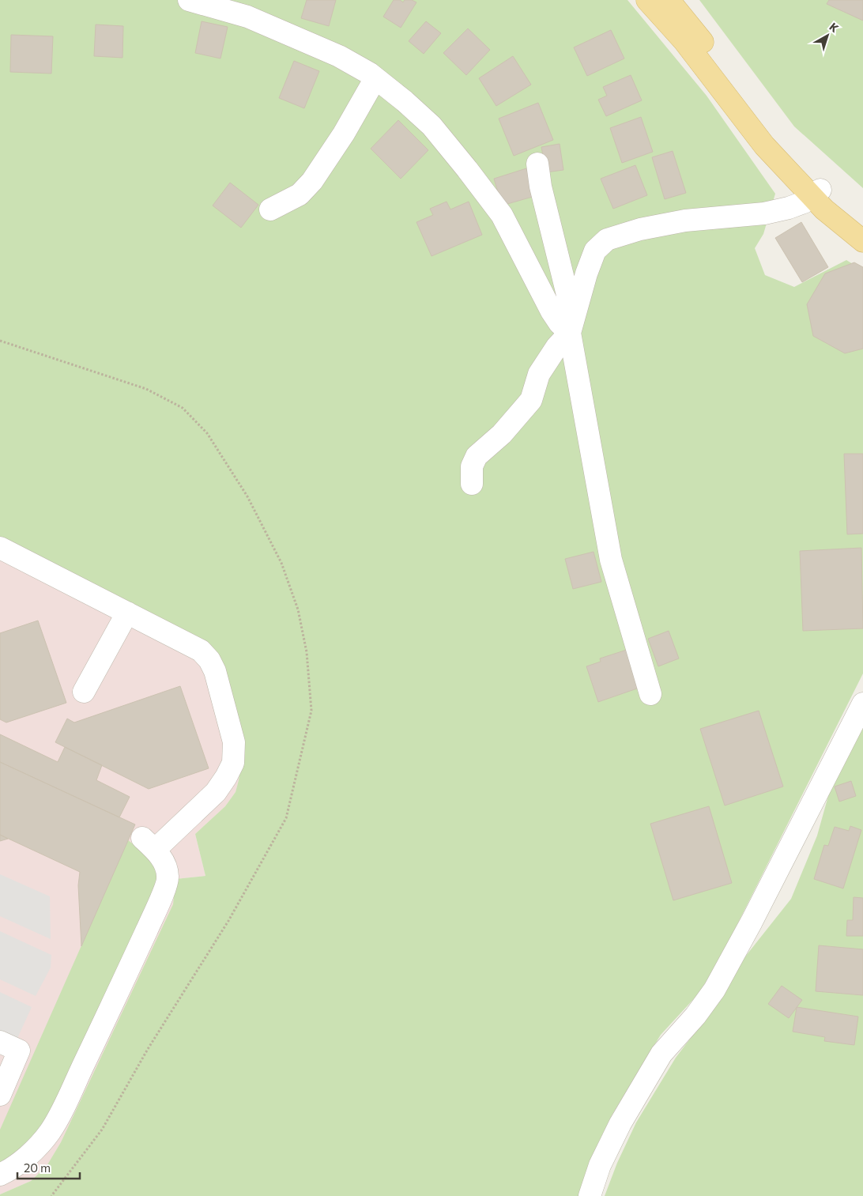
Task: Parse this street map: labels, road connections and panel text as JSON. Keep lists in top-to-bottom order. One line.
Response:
{"scale_bar":"20 m","north":"top right"}
